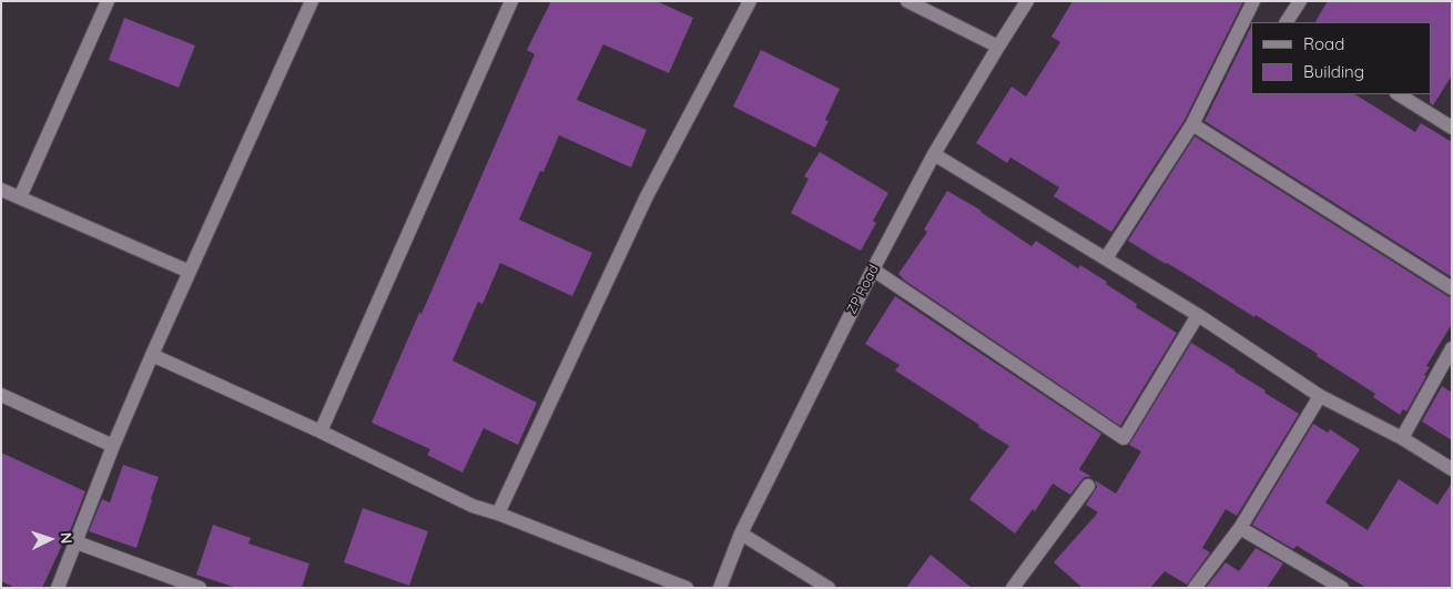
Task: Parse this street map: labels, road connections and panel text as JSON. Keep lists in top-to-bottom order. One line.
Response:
{"streets":{"street":["ZP Road"]},"legend":["Road","Building"],"north":"right"}
